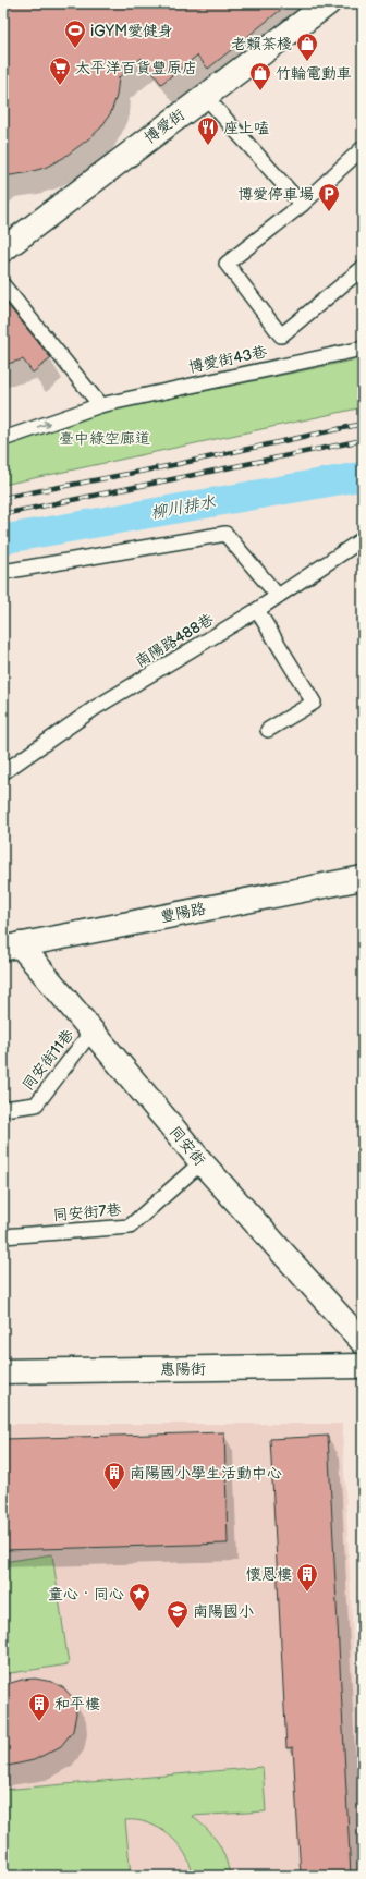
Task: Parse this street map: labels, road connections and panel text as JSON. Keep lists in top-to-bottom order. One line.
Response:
{"streets":{"street":["博愛街","豐陽路","同安街","惠陽街"],"lane":["博愛街43巷","南陽路488巷","同安街11巷","同安街7巷"]},"crossings":[["豐陽路","同安街"],["同安街11巷","同安街"],["同安街","同安街7巷"]],"water":["柳川排水"],"parks":["臺中綠空廊道"],"places":{"sports":["iGYM愛健身"],"shop":["老賴茶棧","竹輪電動車"],"supermarket":["太平洋百貨豐原店"],"restaurant":["座上嗑"],"parking":["博愛停車場"],"building":["南陽國小學生活動中心","懷恩樓","和平樓"],"place":["童心‧同心"],"school or university":["南陽國小"]}}
